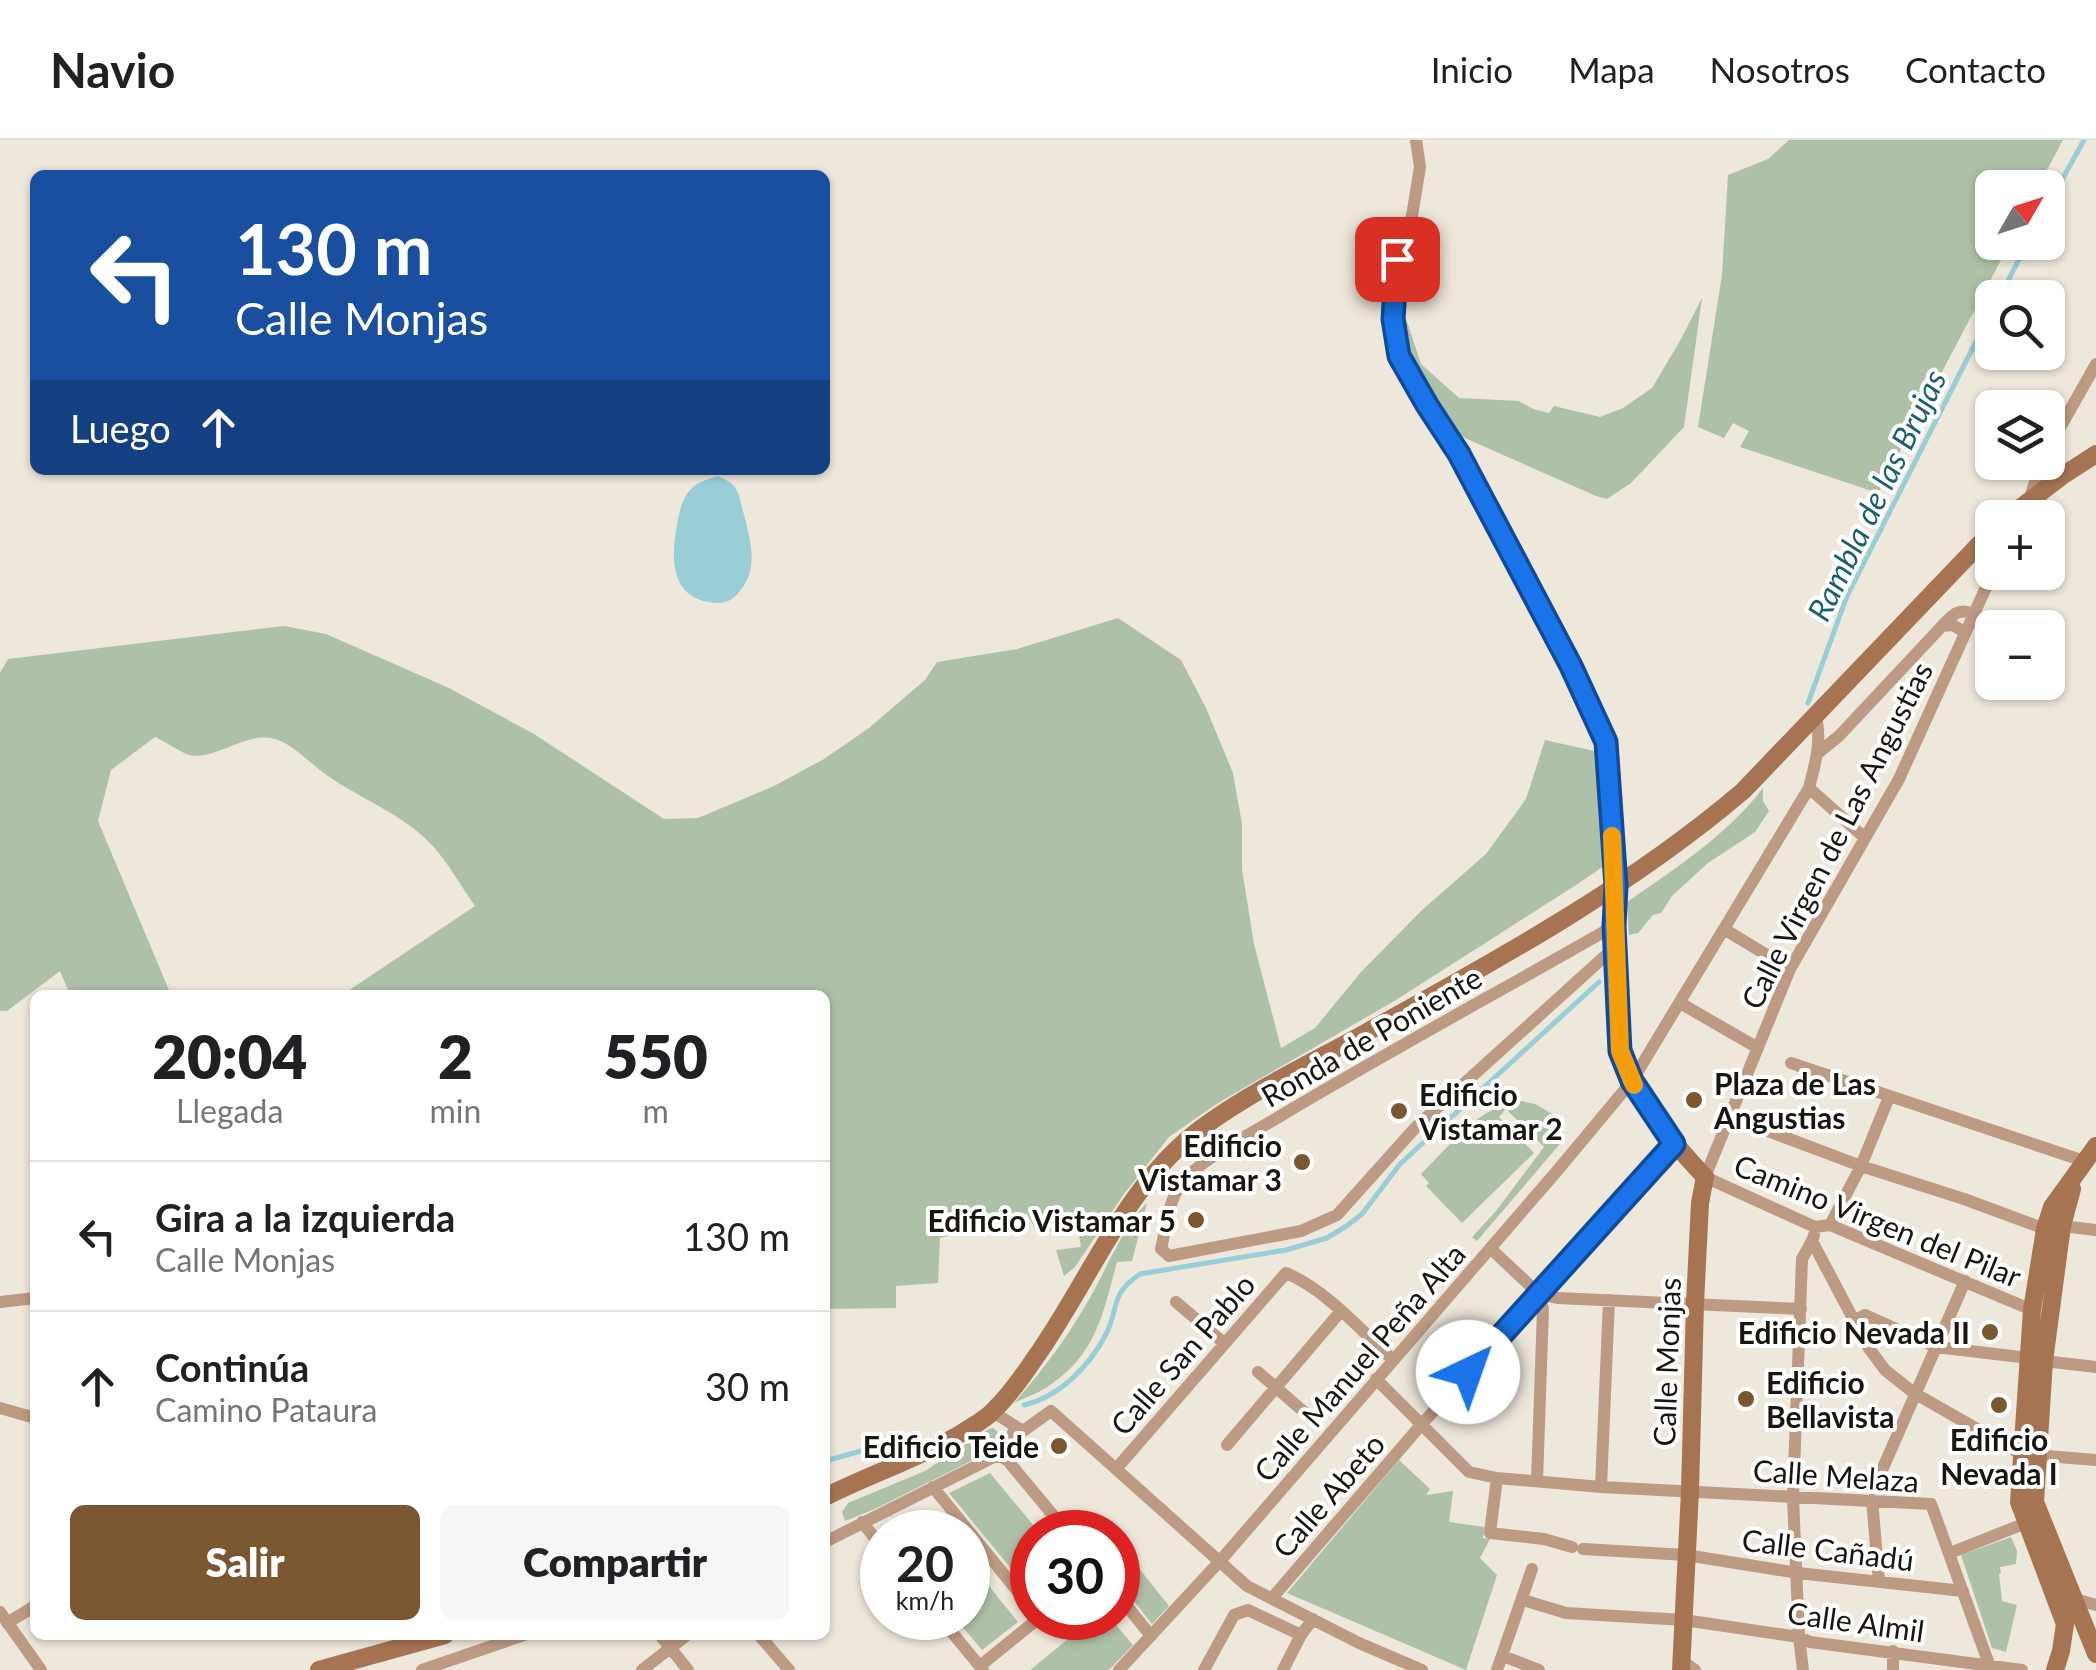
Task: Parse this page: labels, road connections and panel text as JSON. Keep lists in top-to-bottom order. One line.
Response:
{"streets":{"main road":["Calle Monjas"],"street":["Calle Virgen de Las Angustias","Ronda de Poniente","Camino Virgen del Pilar","Calle San Pablo","Calle Manuel Peña Alta","Calle Melaza","Calle Abeto","Calle Cañadú","Calle Almil"]},"crossings":[["Calle Virgen de Las Angustias","Camino Virgen del Pilar"],["Calle Virgen de Las Angustias","Calle Monjas"],["Camino Virgen del Pilar","Calle Monjas"],["Calle Monjas","Calle Melaza"],["Calle Monjas","Calle Cañadú"],["Calle Monjas","Calle Almil"],["Calle Melaza","Calle Cañadú"],["Calle Melaza","Calle Almil"]],"water":["Rambla de las Brujas"],"places":["Plaza de Las Angustias","Edificio Vistamar 2","Edificio Vistamar 3","Edificio Vistamar 5","Edificio Nevada II","Edificio Bellavista","Edificio Nevada I","Edificio Teide"],"north":"top right","page":{"header":"Navio","nav":["Inicio","Mapa","Nosotros","Contacto"],"map_buttons":["+","−"],"turn":["130 m","Calle Monjas"],"then":"Luego","eta":["20:04","Llegada","2","min","550","m"],"list":[{"name":"Gira a la izquierda","note":"Calle Monjas","value":"130 m"},{"name":"Continúa","note":"Camino Pataura","value":"30 m"}],"buttons":["Salir","Compartir"],"speed":"20 km/h","limit":"30"}}
